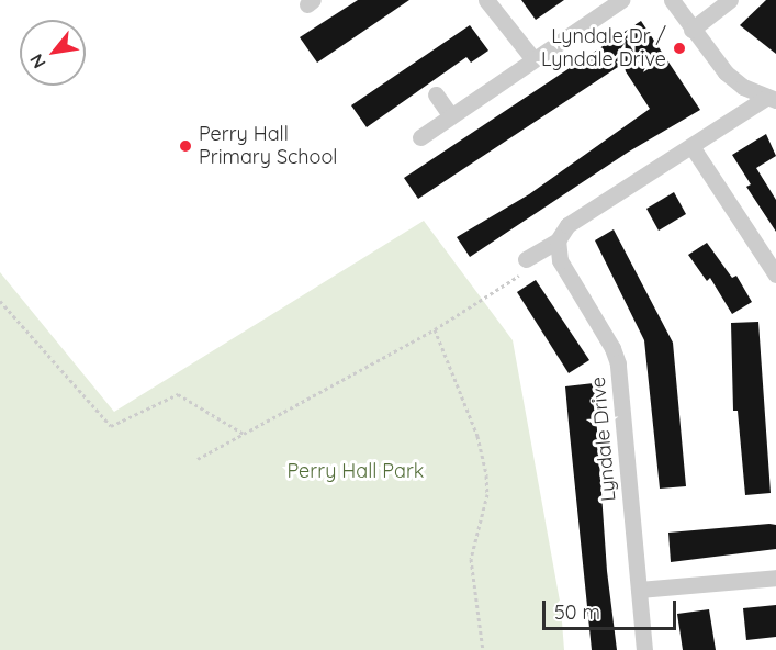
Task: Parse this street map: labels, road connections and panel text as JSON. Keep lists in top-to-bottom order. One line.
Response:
{"streets":{"street":["Lyndale Drive"]},"parks":["Perry Hall Park"],"places":["Lyndale Dr / Lyndale Drive","Perry Hall Primary School"],"scale_bar":"50 m","north":"bottom left"}
